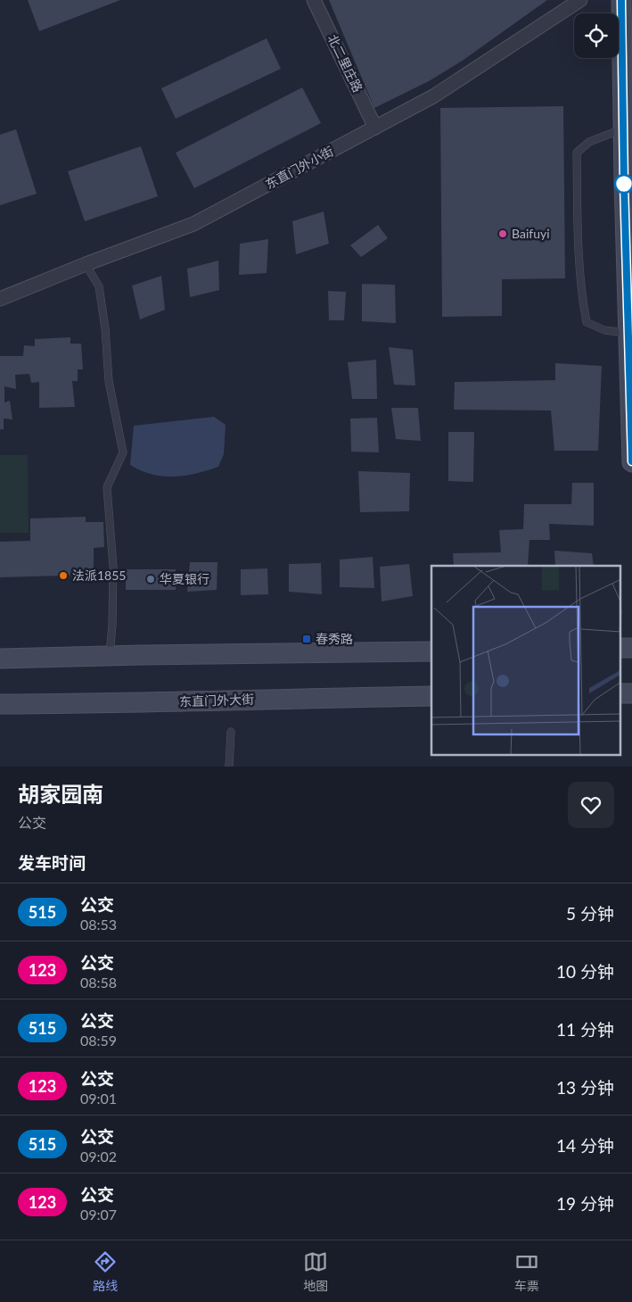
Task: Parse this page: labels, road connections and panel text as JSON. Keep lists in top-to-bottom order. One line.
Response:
{"streets":{"main road":["东直门外大街"],"street":["北二里庄路","东直门外小街"]},"crossings":[["北二里庄路","东直门外小街"]],"places":{"other":["Baifuyi","法派1855","华夏银行"],"transit":["春秀路"]},"lines":["bus line 515"],"page":{"heading":[["胡家园南","公交"],"发车时间"],"list":[{"mark":"515","name":"公交","note":"08:53","value":"5 分钟"},{"mark":"123","name":"公交","note":"08:58","value":"10 分钟"},{"mark":"515","name":"公交","note":"08:59","value":"11 分钟"},{"mark":"123","name":"公交","note":"09:01","value":"13 分钟"},{"mark":"515","name":"公交","note":"09:02","value":"14 分钟"},{"mark":"123","name":"公交","note":"09:07","value":"19 分钟"}],"tabs":["路线","地图","车票"]}}
